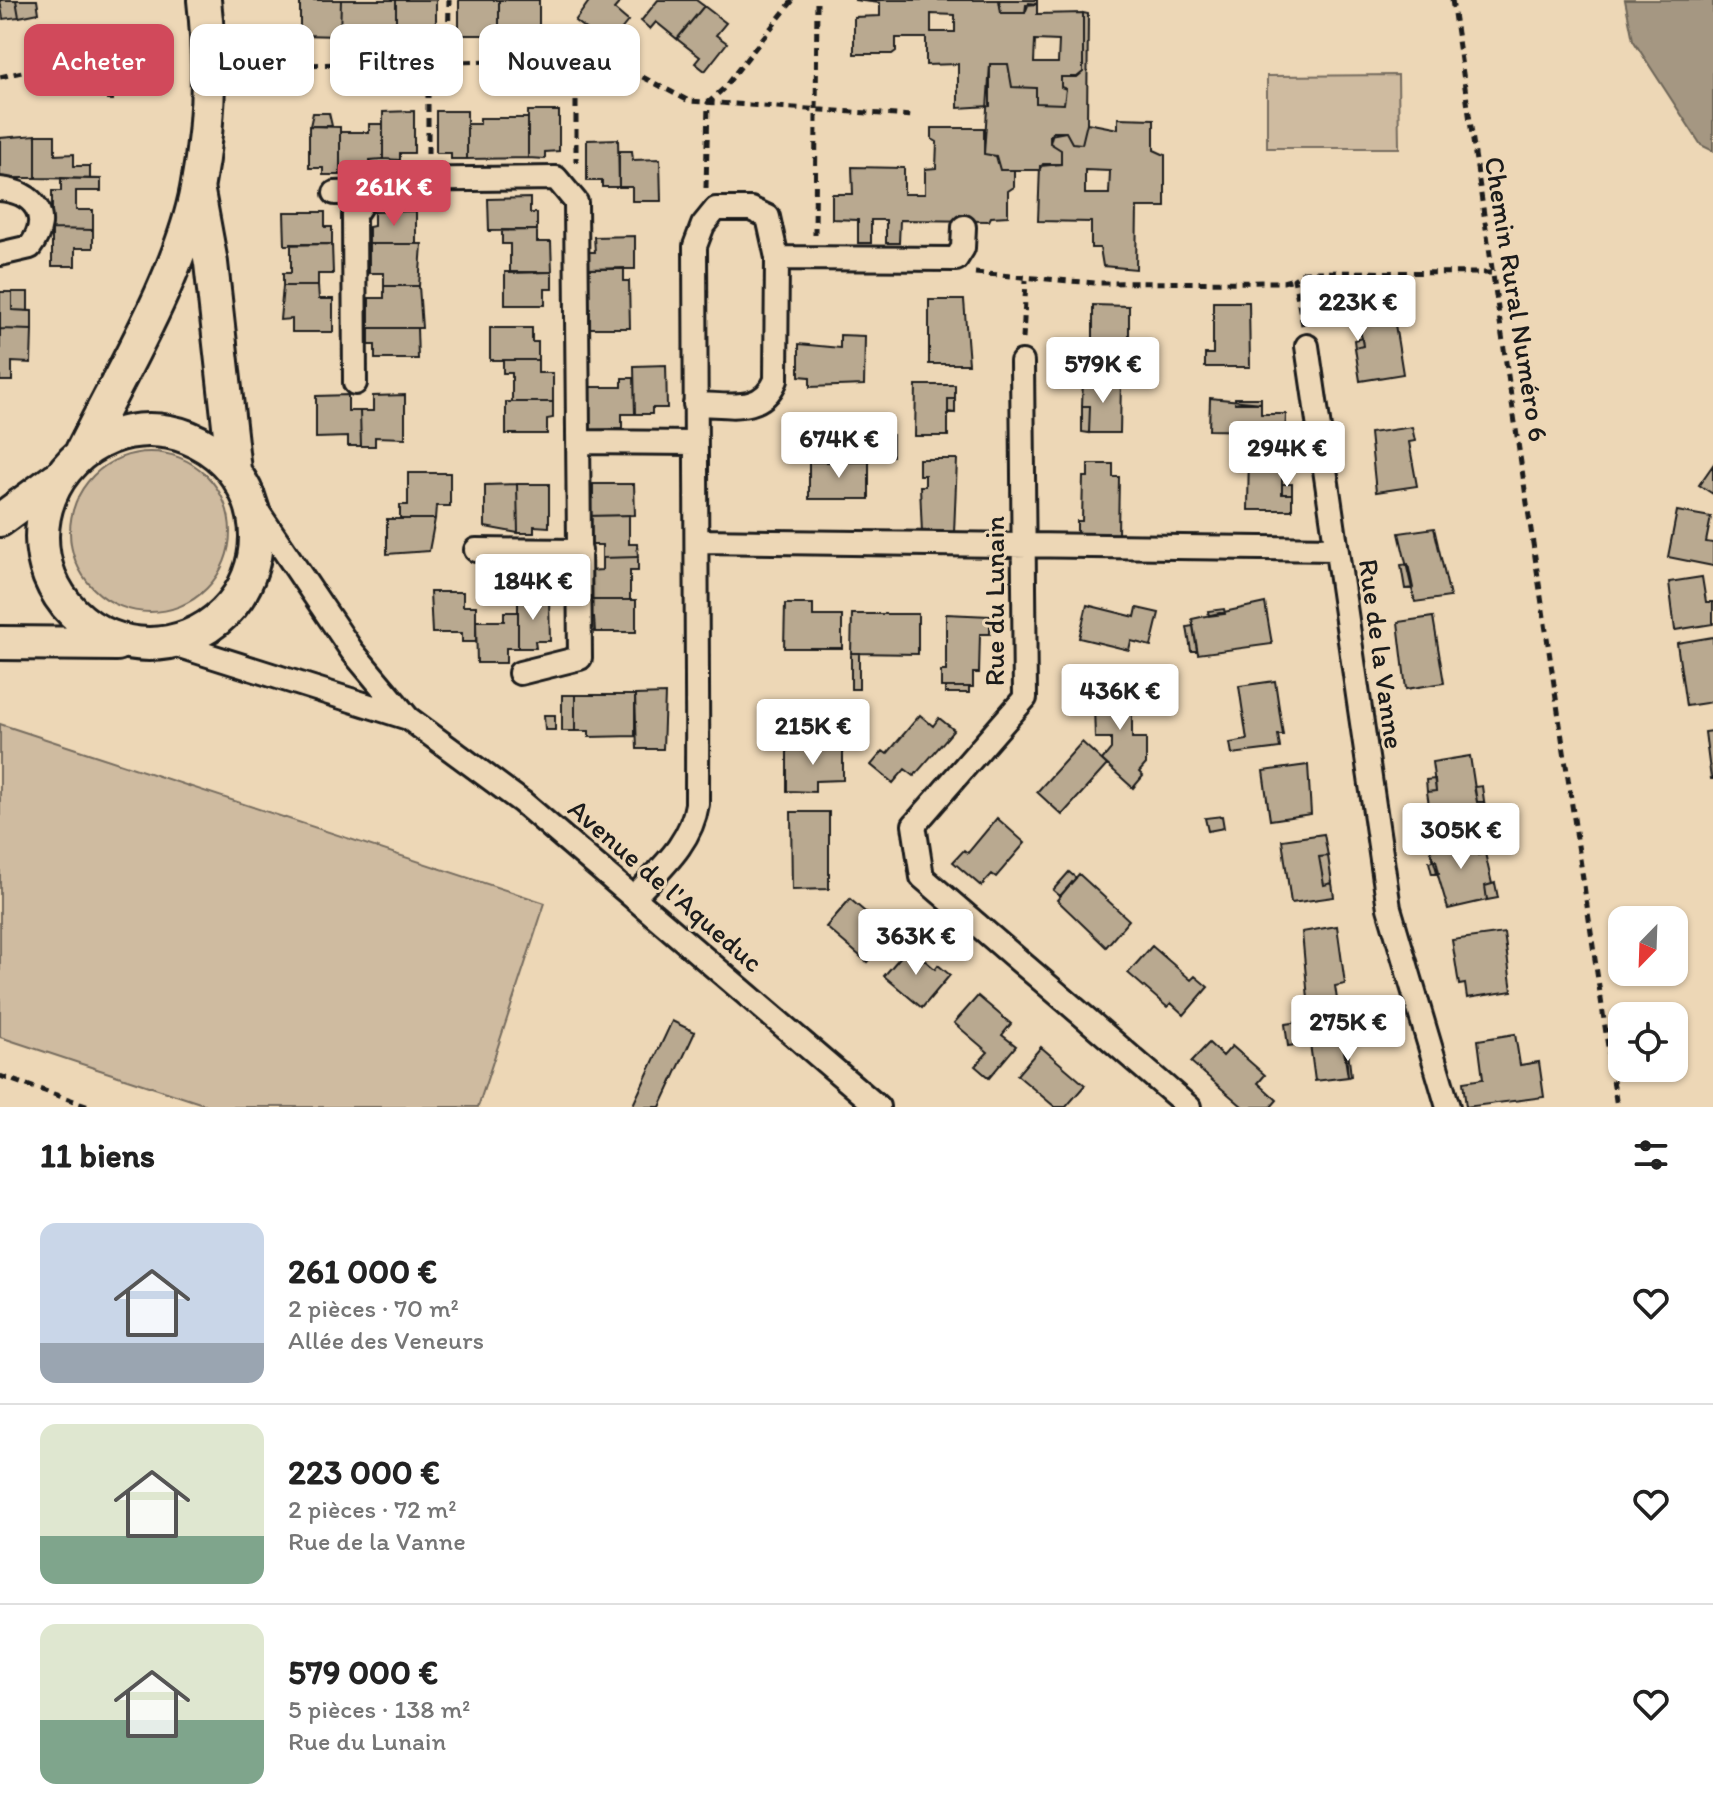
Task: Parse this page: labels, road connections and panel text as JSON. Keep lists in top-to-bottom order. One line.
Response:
{"streets":{"street":["Rue du Lunain","Rue de la Vanne","Avenue de l'Aqueduc"],"path":["Chemin Rural Numéro 6"]},"north":"bottom left","page":{"chip":["Acheter","Louer","Filtres","Nouveau"],"price":["261K €","223K €","579K €","674K €","294K €","184K €","436K €","215K €","305K €","363K €","275K €"],"heading":"11 biens","list":[{"name":"261 000 €","note":"2 pièces · 70 m² · Allée des Veneurs"},{"name":"223 000 €","note":"2 pièces · 72 m² · Rue de la Vanne"},{"name":"579 000 €","note":"5 pièces · 138 m² · Rue du Lunain"}]}}
